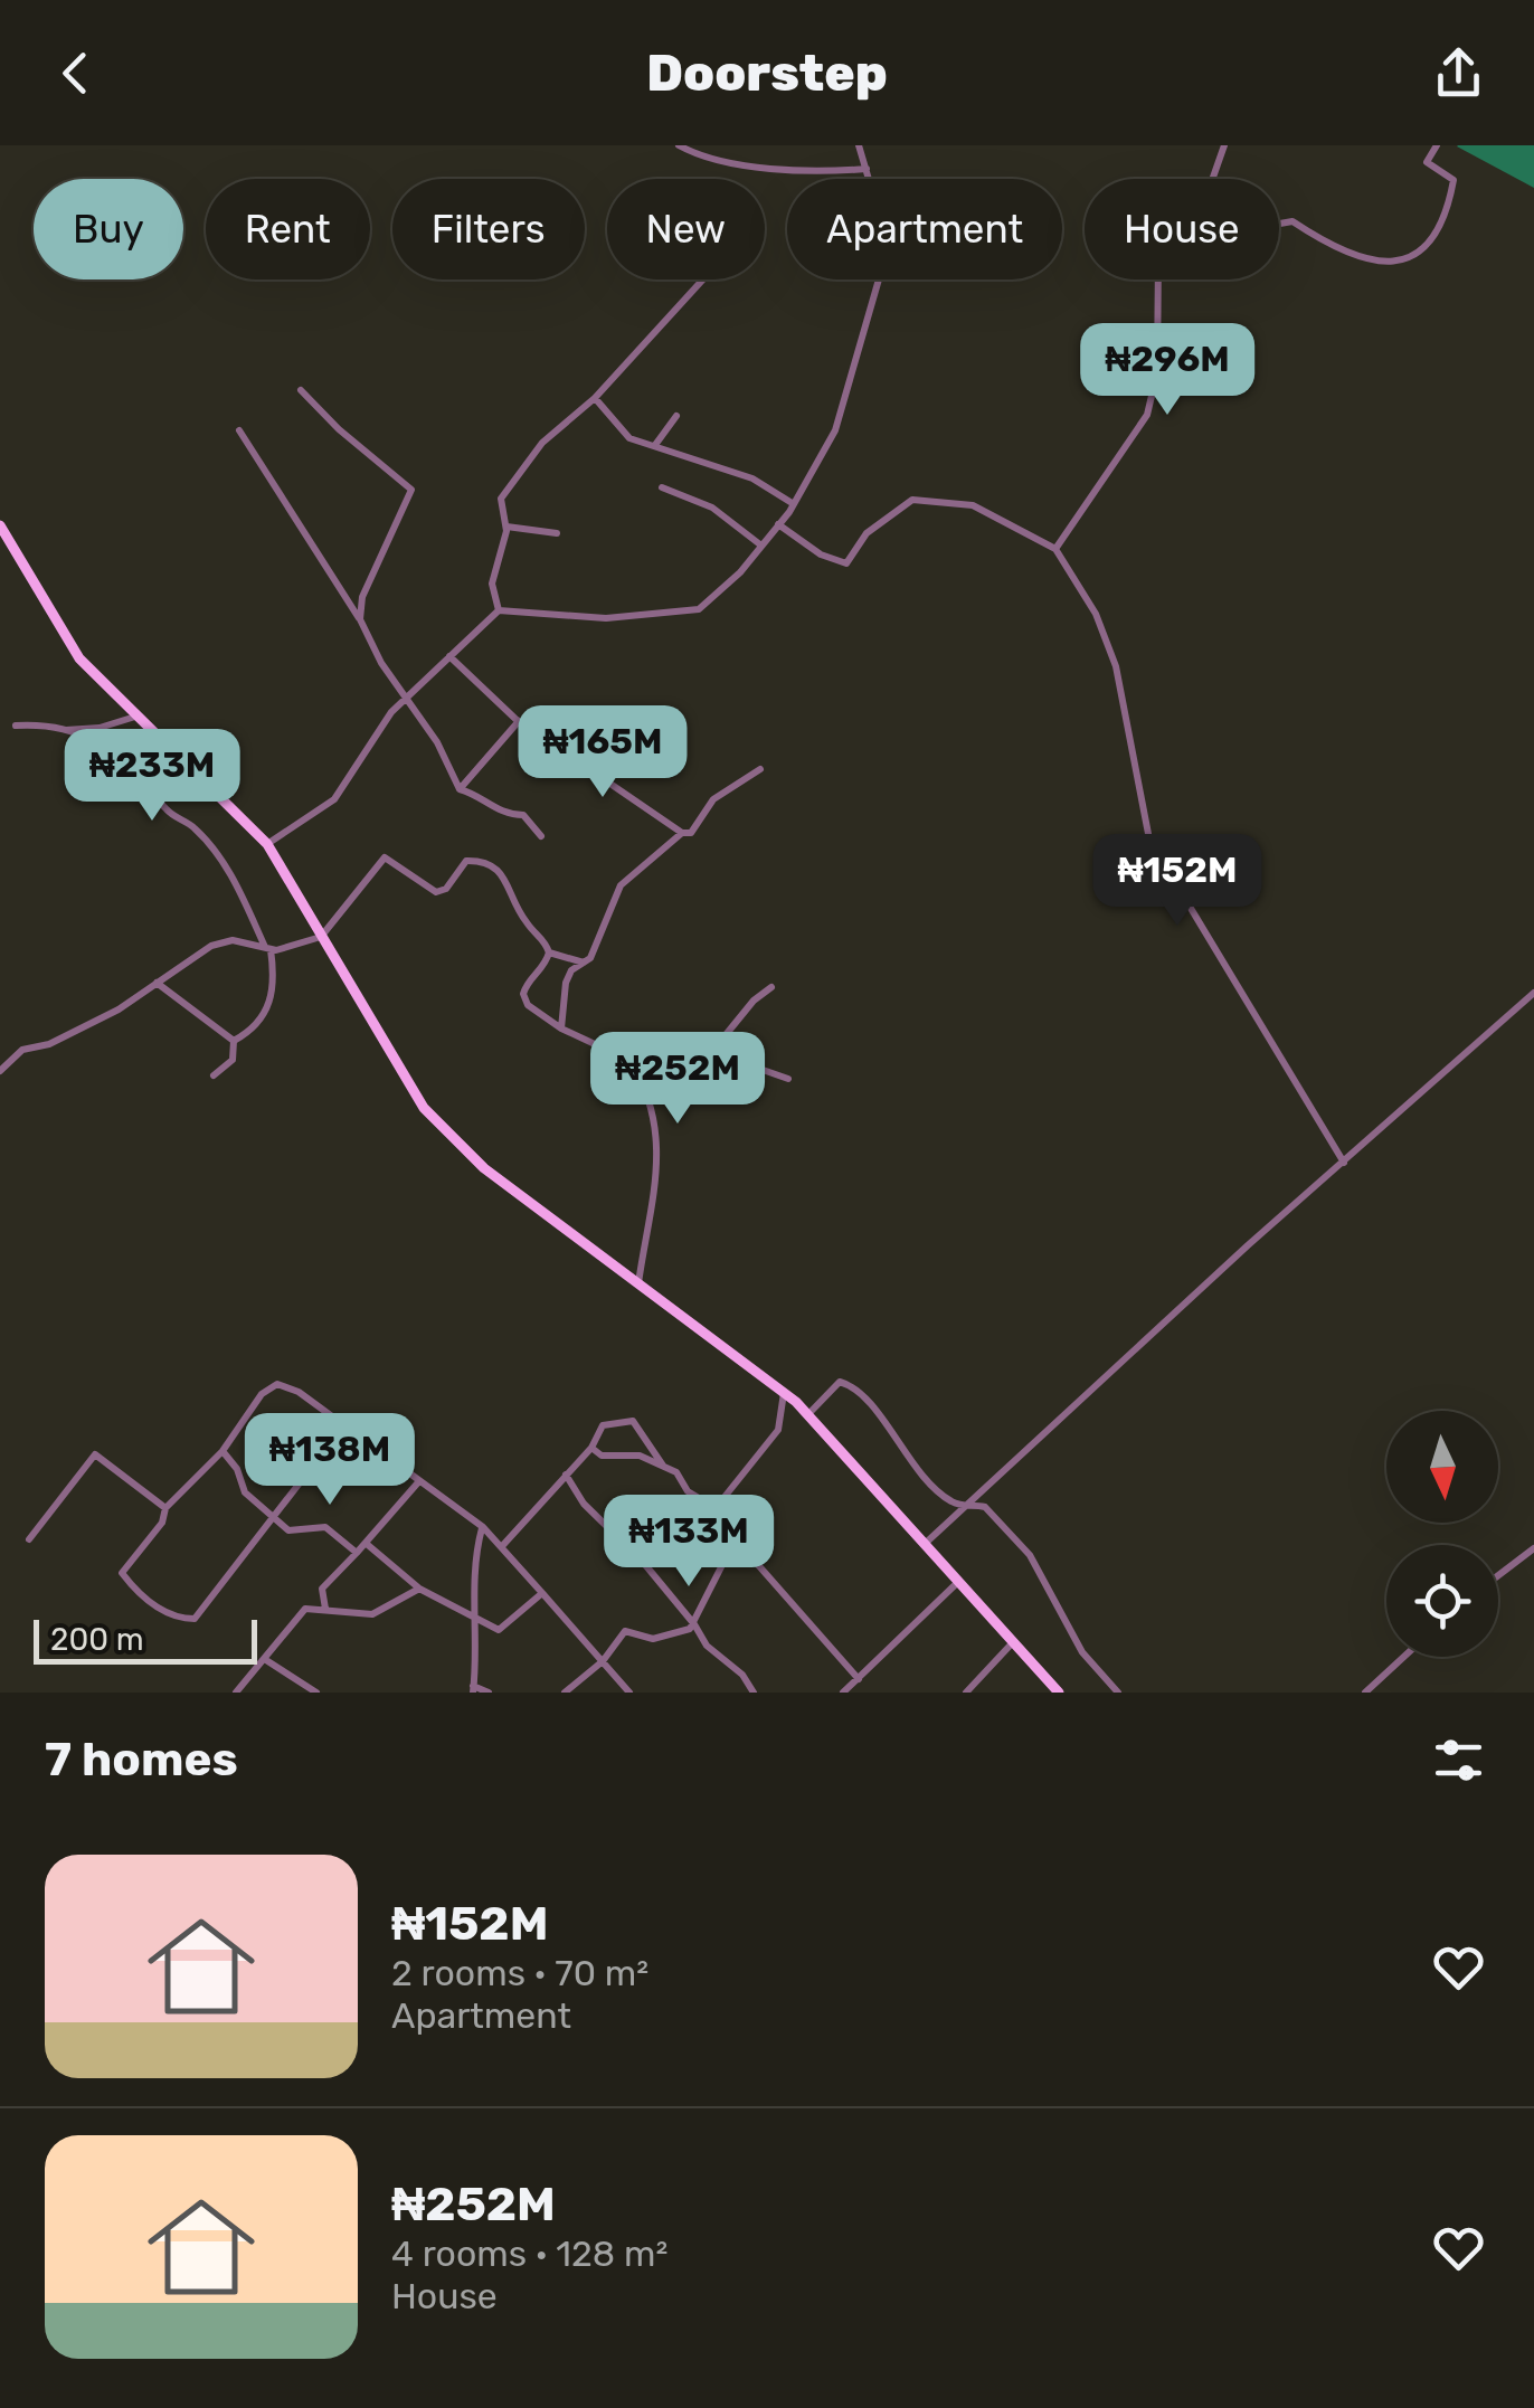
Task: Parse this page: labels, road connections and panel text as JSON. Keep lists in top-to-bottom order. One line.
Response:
{"scale_bar":"200 m","north":"bottom","page":{"header":"Doorstep","chip":["Buy","Rent","Filters","New","Apartment","House"],"price":["₦296M","₦165M","₦233M","₦152M","₦252M","₦138M","₦133M"],"scale":"200 m","heading":"7 homes","list":[{"name":"₦152M","note":"2 rooms · 70 m² · Apartment"},{"name":"₦252M","note":"4 rooms · 128 m² · House"}]}}
